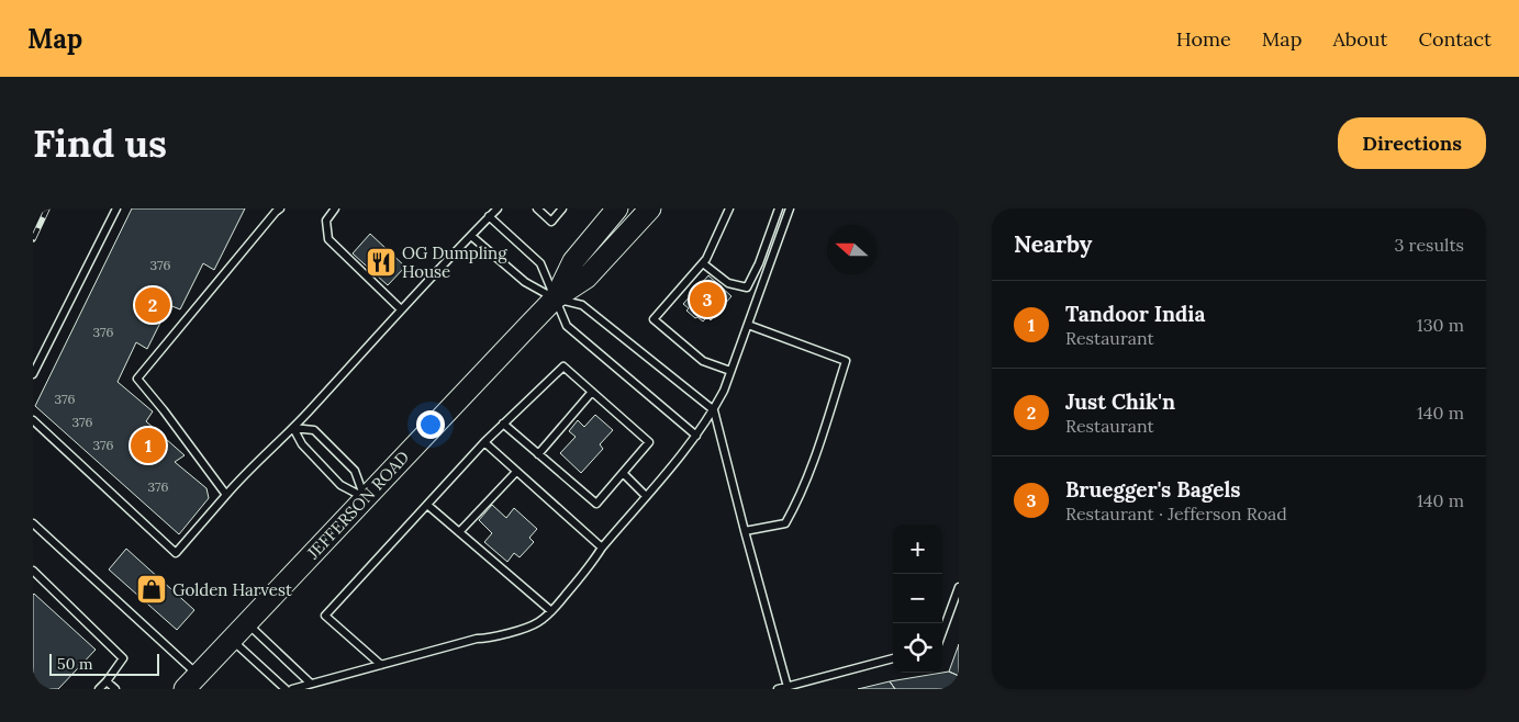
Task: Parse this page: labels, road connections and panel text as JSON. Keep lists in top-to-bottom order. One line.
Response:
{"streets":{"main road":["JEFFERSON ROAD"]},"places":{"restaurant":["OG Dumpling House"],"shop":["Golden Harvest"]},"house_numbers":["376","376","376","376","376","376"],"scale_bar":"50 m","north":"left","page":{"header":"Map","nav":["Home","Map","About","Contact"],"buttons":"Directions","title":"Find us","heading":["Nearby","3 results"],"pins":["3","2","1"],"list":[{"mark":"1","name":"Tandoor India","note":"Restaurant","value":"130 m"},{"mark":"2","name":"Just Chik'n","note":"Restaurant","value":"140 m"},{"mark":"3","name":"Bruegger's Bagels","note":"Restaurant · Jefferson Road","value":"140 m"}],"map_buttons":["+","−"],"scale":"50 m"}}
